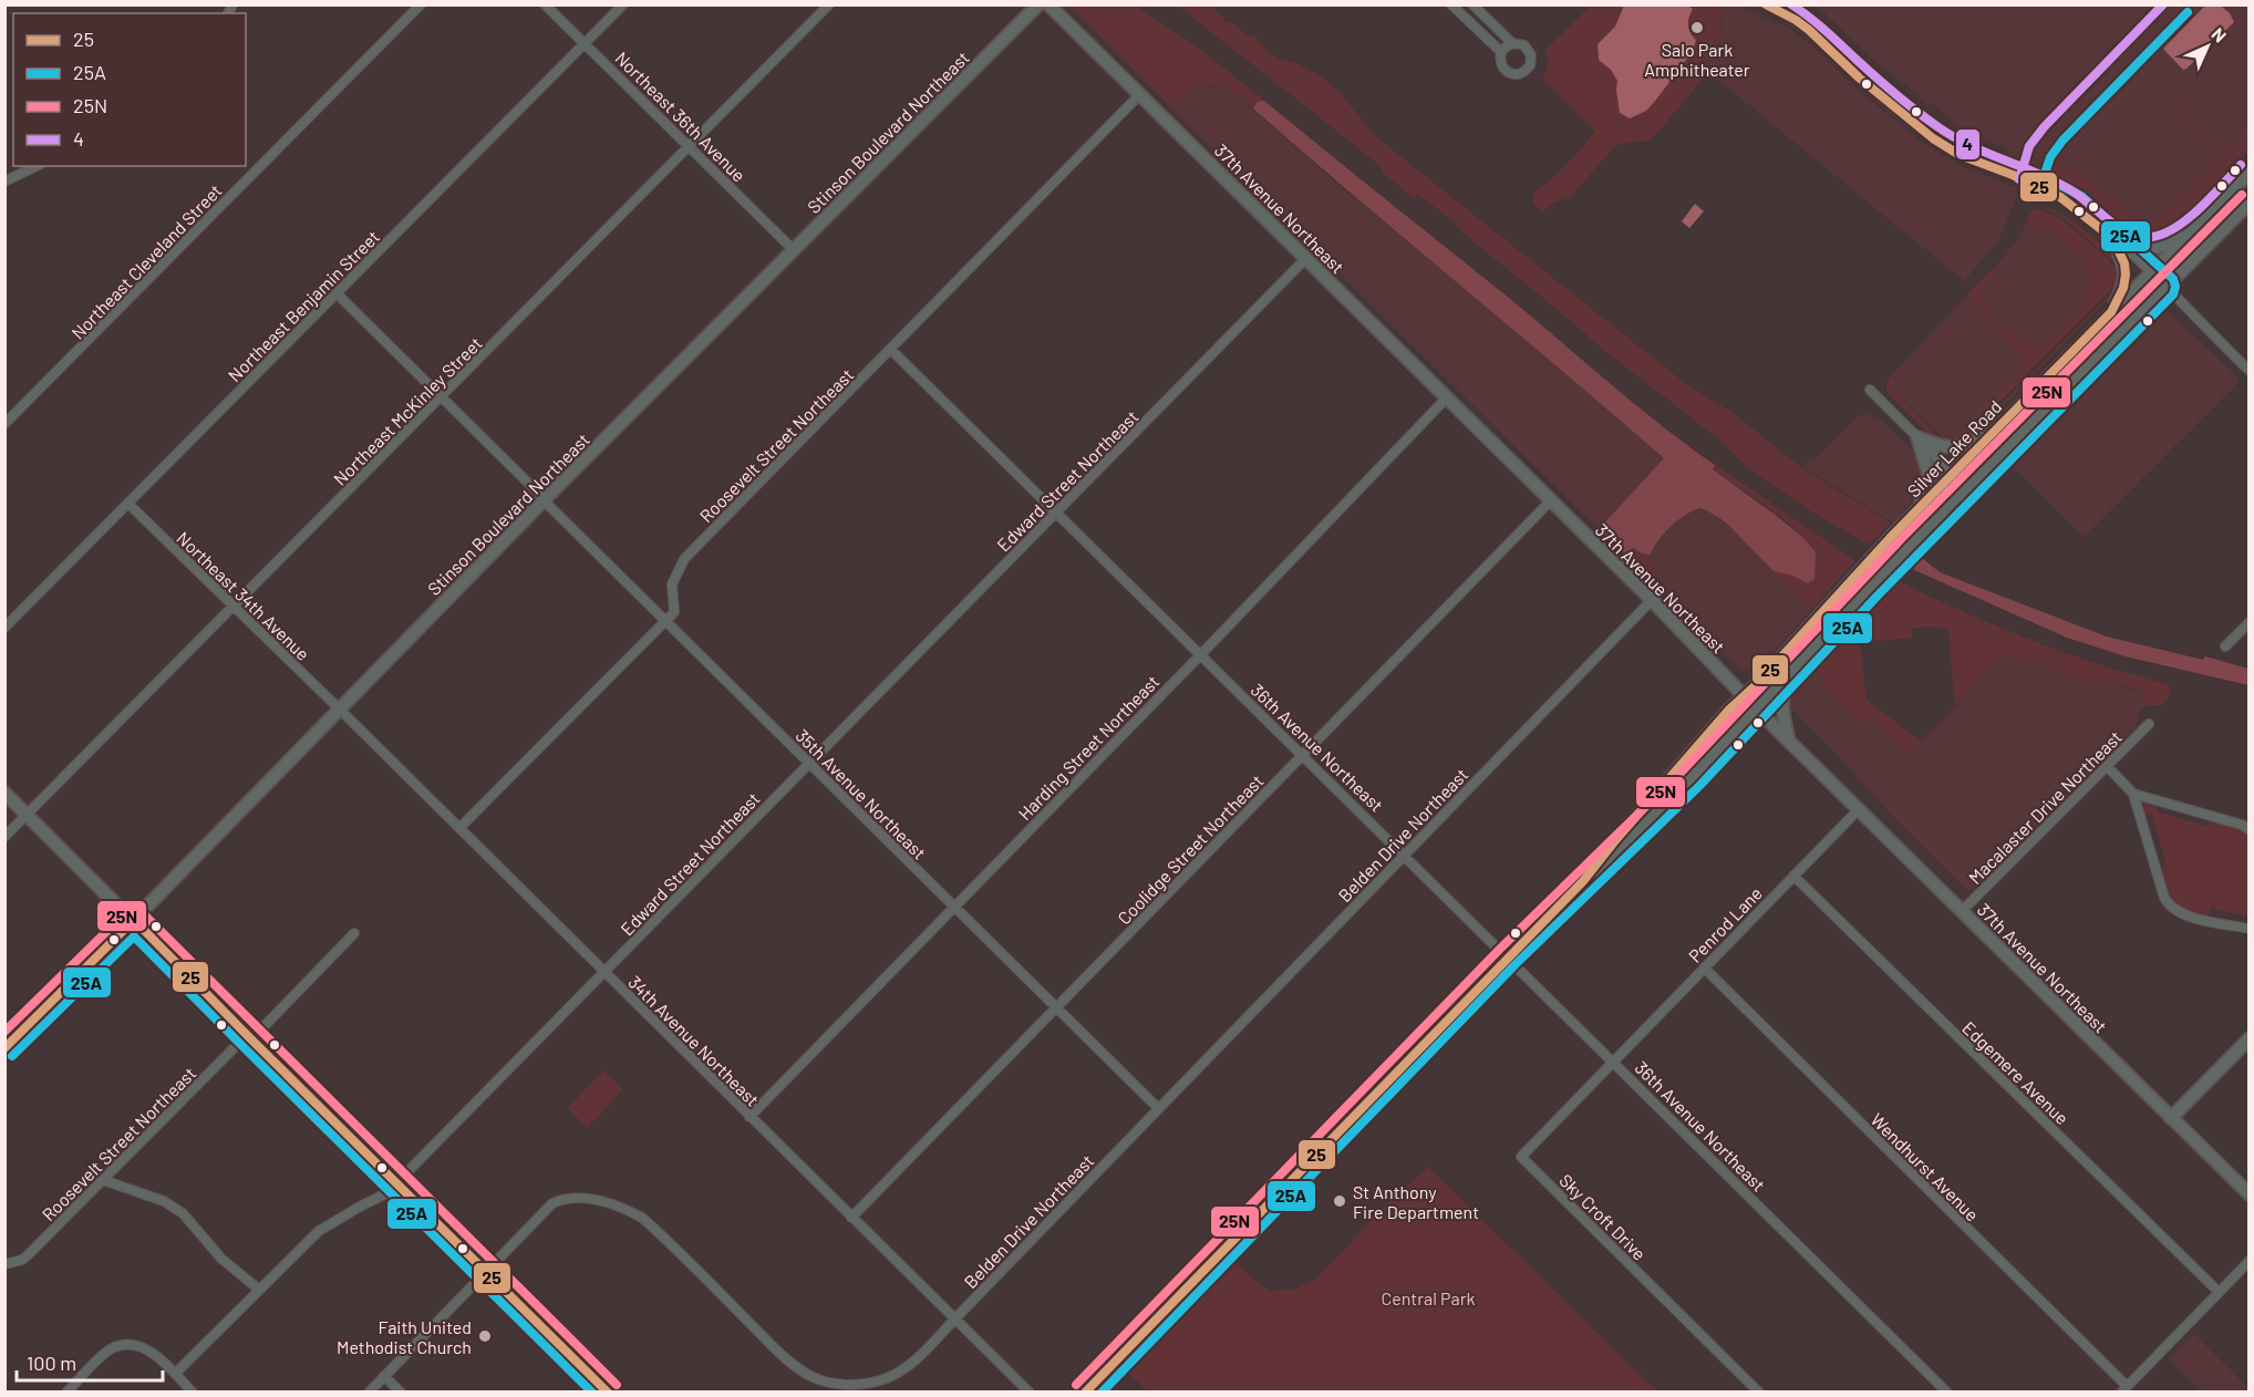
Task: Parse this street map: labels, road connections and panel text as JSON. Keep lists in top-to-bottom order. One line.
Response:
{"streets":{"main road":["Stinson Boulevard Northeast","37th Avenue Northeast","Silver Lake Road"],"street":["Northeast 36th Avenue","Northeast Cleveland Street","Northeast Benjamin Street","Northeast McKinley Street","Roosevelt Street Northeast","Edward Street Northeast","Northeast 34th Avenue","Harding Street Northeast","36th Avenue Northeast","35th Avenue Northeast","Macalaster Drive Northeast","Belden Drive Northeast","Coolidge Street Northeast","Penrod Lane","34th Avenue Northeast","Edgemere Avenue","Wendhurst Avenue","Sky Croft Drive"]},"crossings":[["Northeast 36th Avenue","Stinson Boulevard Northeast"],["Northeast 36th Avenue","Northeast Benjamin Street"],["Northeast 36th Avenue","Northeast McKinley Street"],["Stinson Boulevard Northeast","Northeast 34th Avenue"],["Stinson Boulevard Northeast","35th Avenue Northeast"],["Stinson Boulevard Northeast","34th Avenue Northeast"],["37th Avenue Northeast","Roosevelt Street Northeast"],["37th Avenue Northeast","Silver Lake Road"],["37th Avenue Northeast","Edward Street Northeast"],["37th Avenue Northeast","Harding Street Northeast"],["37th Avenue Northeast","Macalaster Drive Northeast"],["37th Avenue Northeast","Belden Drive Northeast"],["37th Avenue Northeast","Coolidge Street Northeast"],["37th Avenue Northeast","Penrod Lane"],["Northeast Benjamin Street","Northeast 34th Avenue"],["Northeast Benjamin Street","35th Avenue Northeast"],["Northeast McKinley Street","Northeast 34th Avenue"],["Northeast McKinley Street","35th Avenue Northeast"],["Roosevelt Street Northeast","36th Avenue Northeast"],["Roosevelt Street Northeast","35th Avenue Northeast"],["Roosevelt Street Northeast","34th Avenue Northeast"],["Edward Street Northeast","36th Avenue Northeast"],["Edward Street Northeast","35th Avenue Northeast"],["Edward Street Northeast","34th Avenue Northeast"],["Northeast 34th Avenue","34th Avenue Northeast"],["Harding Street Northeast","36th Avenue Northeast"],["Harding Street Northeast","35th Avenue Northeast"],["Harding Street Northeast","34th Avenue Northeast"],["36th Avenue Northeast","Belden Drive Northeast"],["36th Avenue Northeast","Coolidge Street Northeast"],["36th Avenue Northeast","Penrod Lane"],["36th Avenue Northeast","Sky Croft Drive"],["35th Avenue Northeast","Belden Drive Northeast"],["35th Avenue Northeast","Coolidge Street Northeast"],["Belden Drive Northeast","34th Avenue Northeast"],["Coolidge Street Northeast","34th Avenue Northeast"],["Penrod Lane","Edgemere Avenue"],["Penrod Lane","Wendhurst Avenue"],["Penrod Lane","Sky Croft Drive"]],"parks":["Central Park"],"places":["Salo Park Amphitheater","St Anthony Fire Department","Faith United Methodist Church"],"lines":["transit line 25","transit line 4","transit line 25A","transit line 25N"],"legend":["25","25A","25N","4"],"scale_bar":"100 m","north":"top right"}
